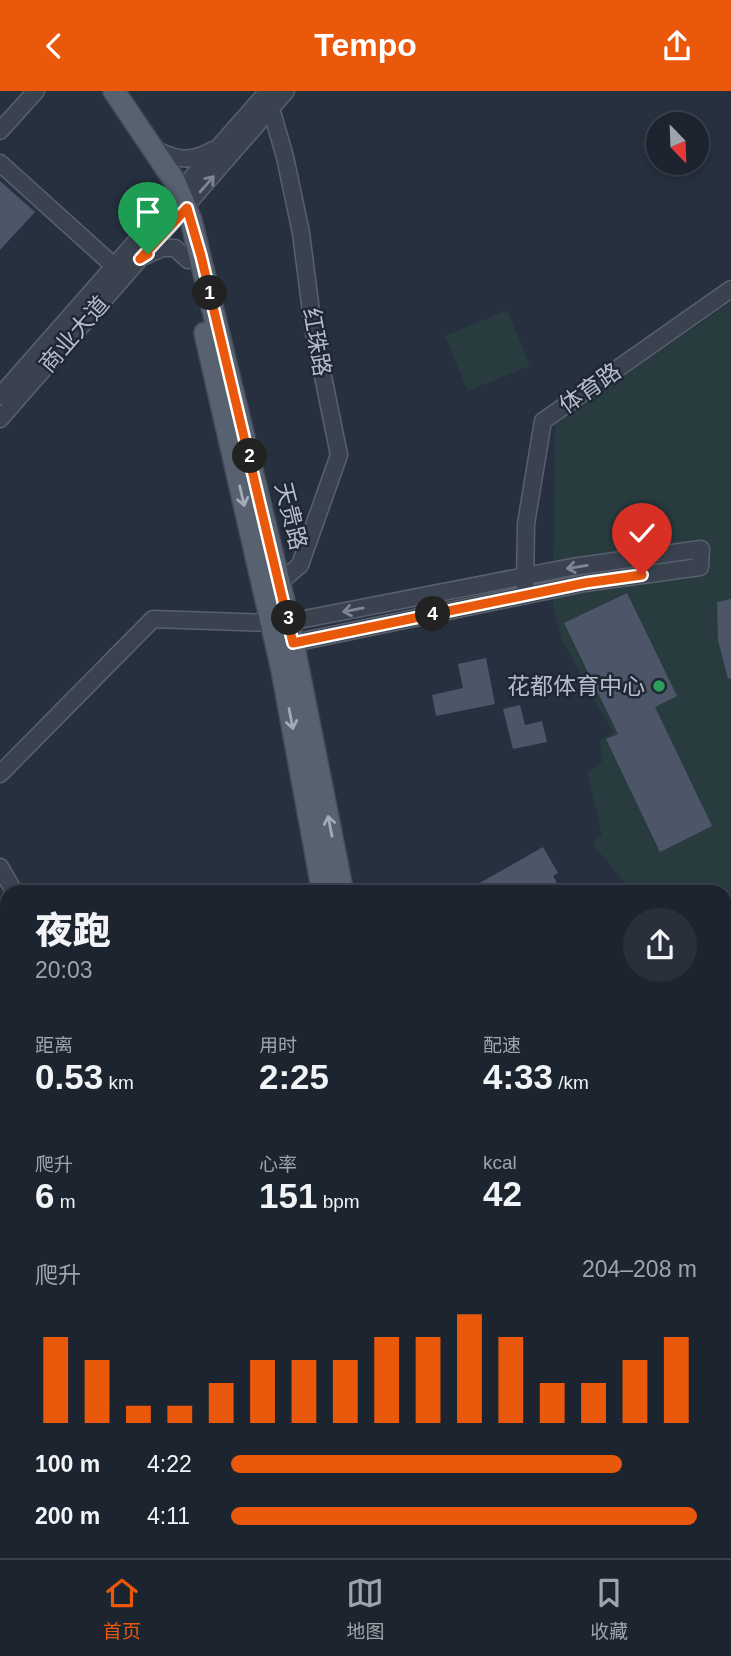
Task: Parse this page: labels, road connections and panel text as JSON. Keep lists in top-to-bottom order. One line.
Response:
{"streets":{"main road":["天贵路"],"street":["商业大道","红珠路","体育路"]},"crossings":[["商业大道","红珠路"],["商业大道","天贵路"],["红珠路","天贵路"]],"places":["花都体育中心"],"north":"bottom right","page":{"header":"Tempo","pins":["1","2","4","3"],"heading":["夜跑","20:03"],"stats":[["距离","0.53 km"],["用时","2:25"],["配速","4:33 /km"],["爬升","6 m"],["心率","151 bpm"],["kcal","42"]],"chart":["爬升","204–208 m"],"list":[{"name":"100 m","note":"4:22"},{"name":"200 m","note":"4:11"}],"tabs":["首页","地图","收藏"]}}
